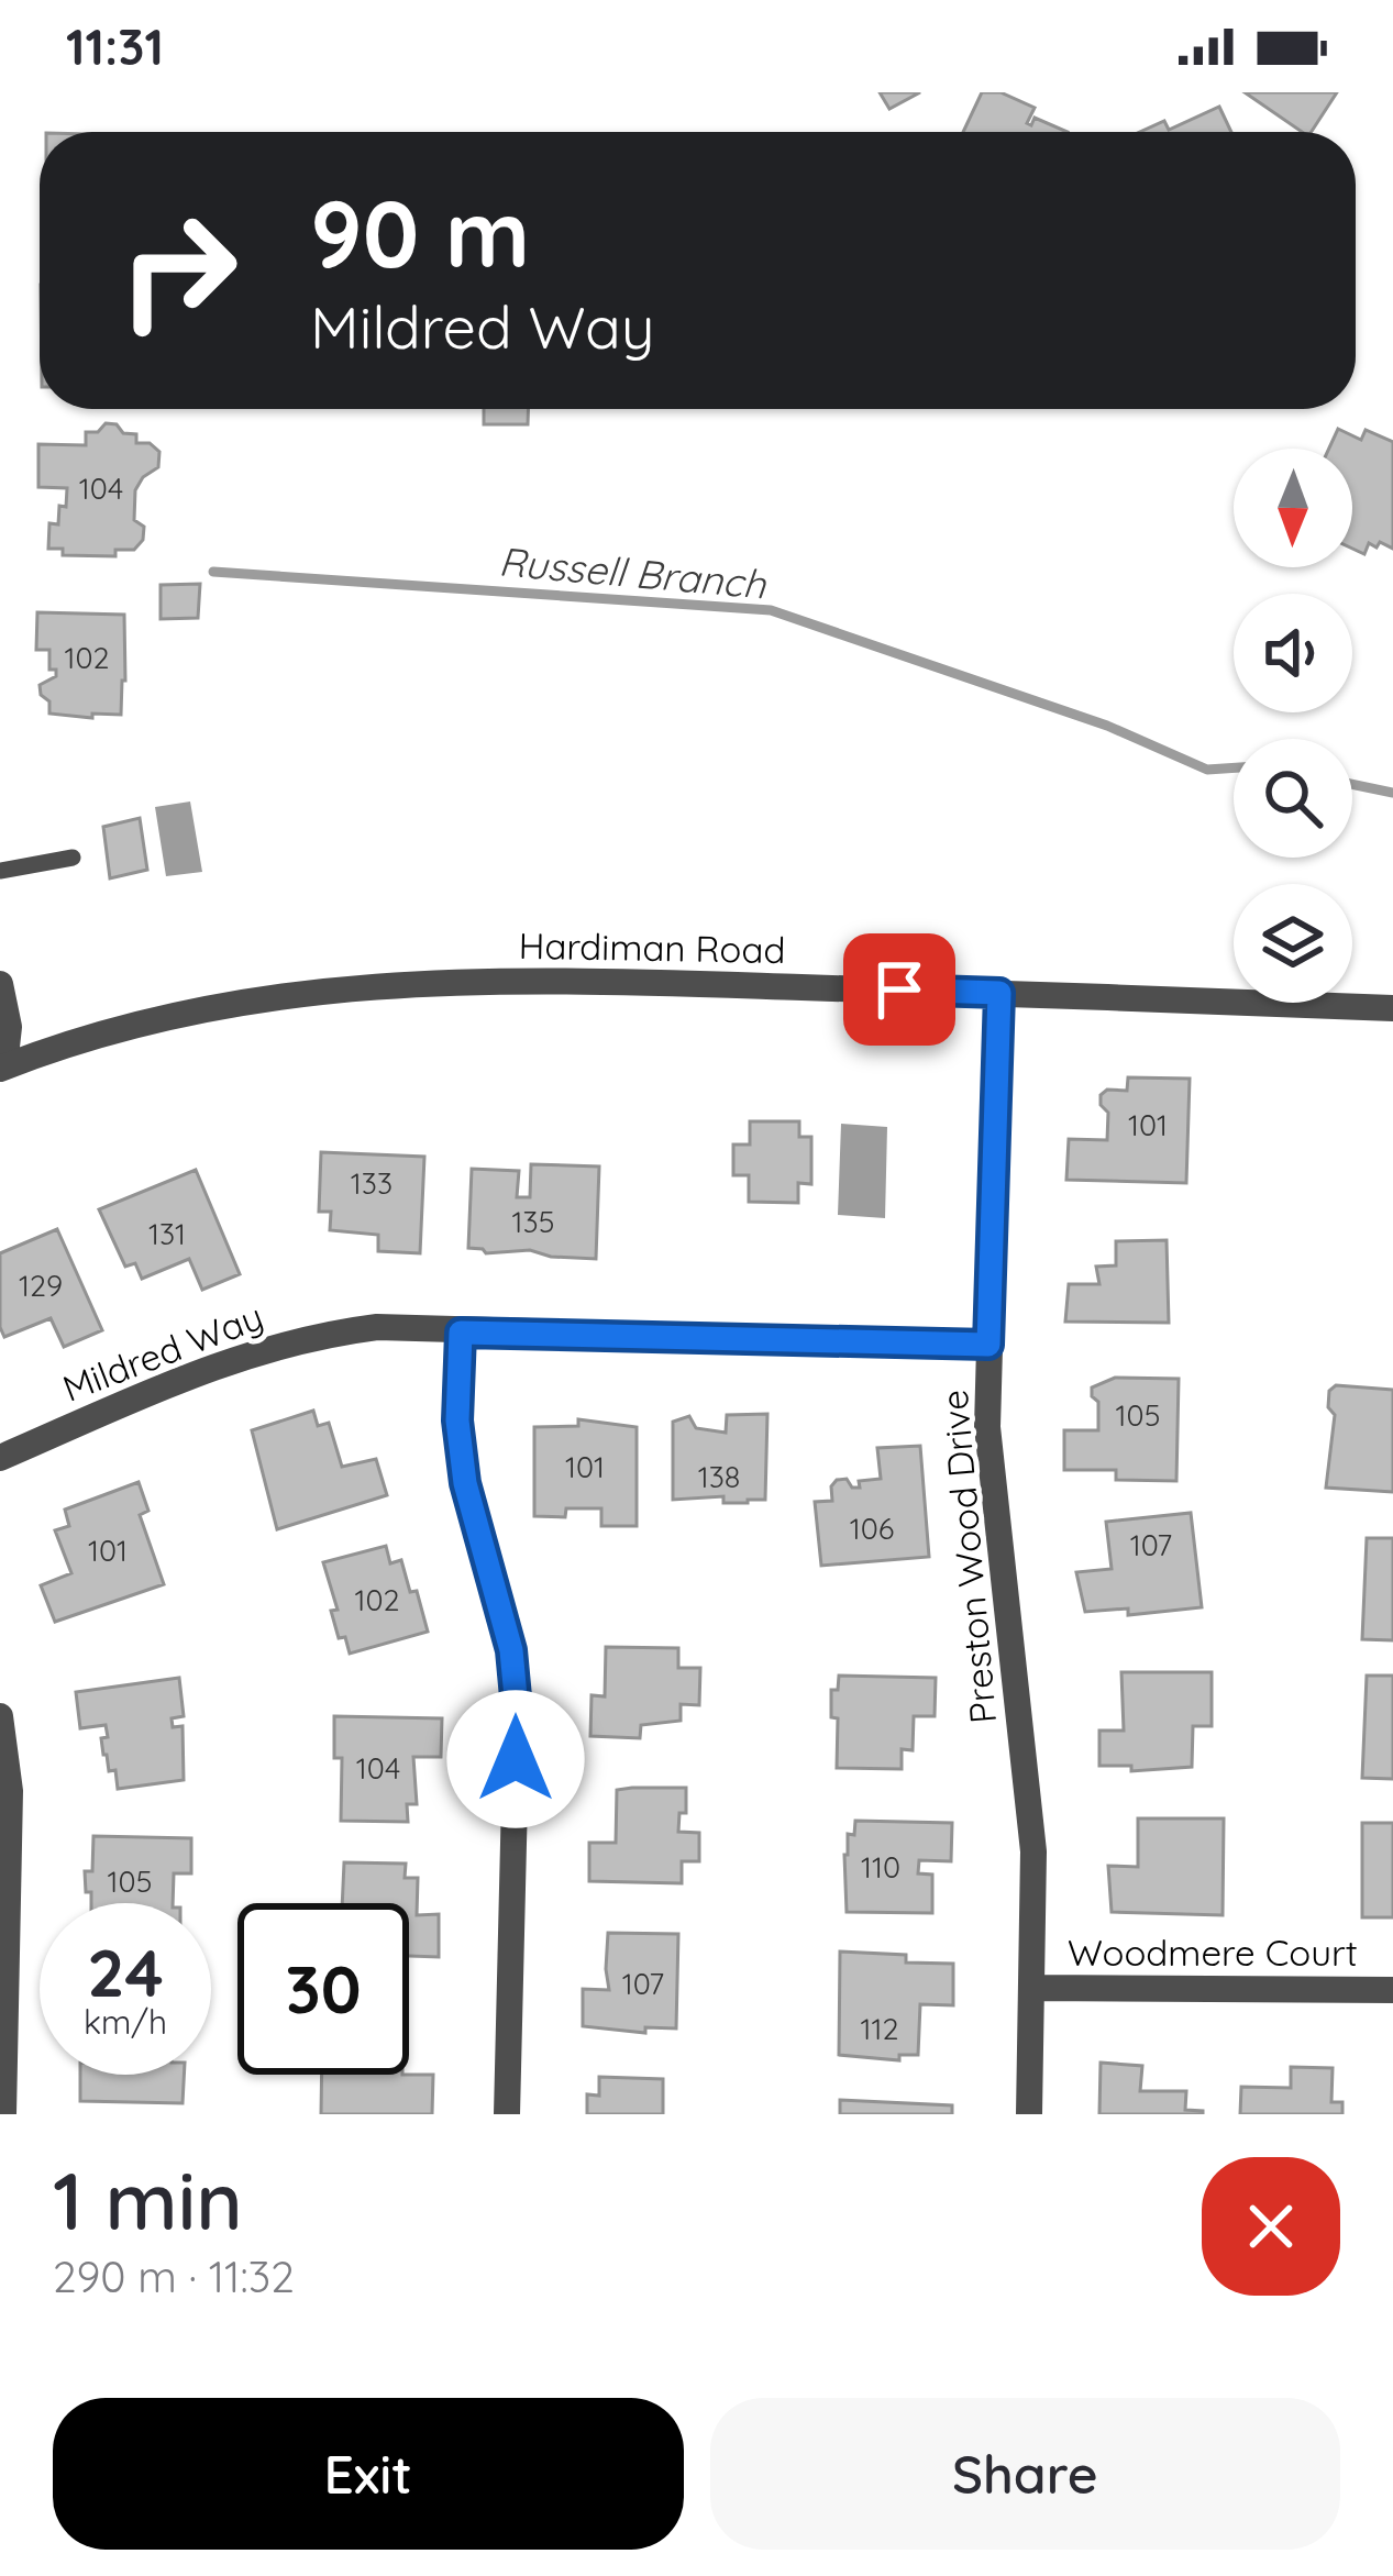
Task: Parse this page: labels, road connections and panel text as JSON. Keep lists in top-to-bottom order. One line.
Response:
{"streets":{"street":["Hardiman Road","Mildred Way","Preston Wood Drive","Woodmere Court"]},"crossings":[["Hardiman Road","Preston Wood Drive"],["Mildred Way","Preston Wood Drive"],["Preston Wood Drive","Woodmere Court"]],"water":["Russell Branch"],"house_numbers":["104","102","101","133","135","131","129","105","101","138","106","107","101","102","104","110","105","107","112"],"north":"bottom","page":{"status":"11:31","turn":["90 m","Mildred Way"],"speed":"24 km/h","limit":"30","heading":["1 min","290 m · 11:32"],"buttons":["Exit","Share"]}}
